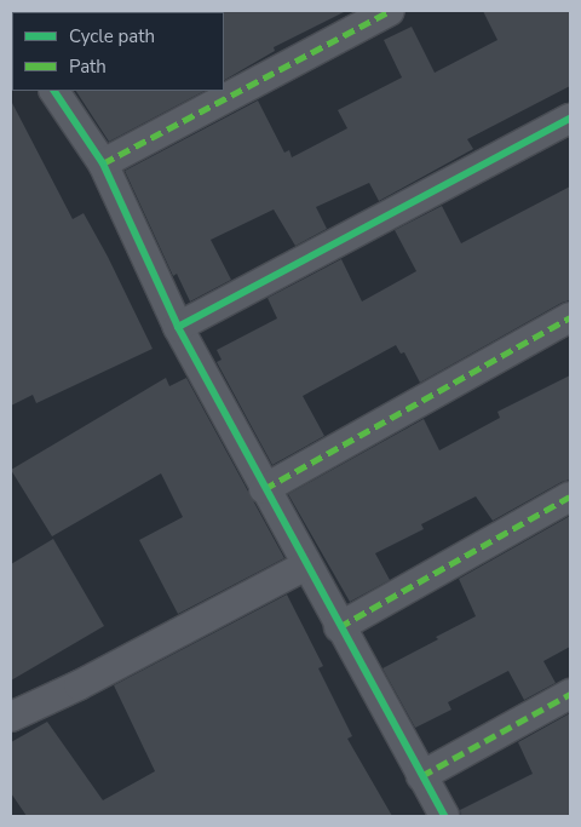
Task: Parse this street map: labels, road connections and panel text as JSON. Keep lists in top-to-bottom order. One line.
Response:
{"legend":["Cycle path","Path"]}
